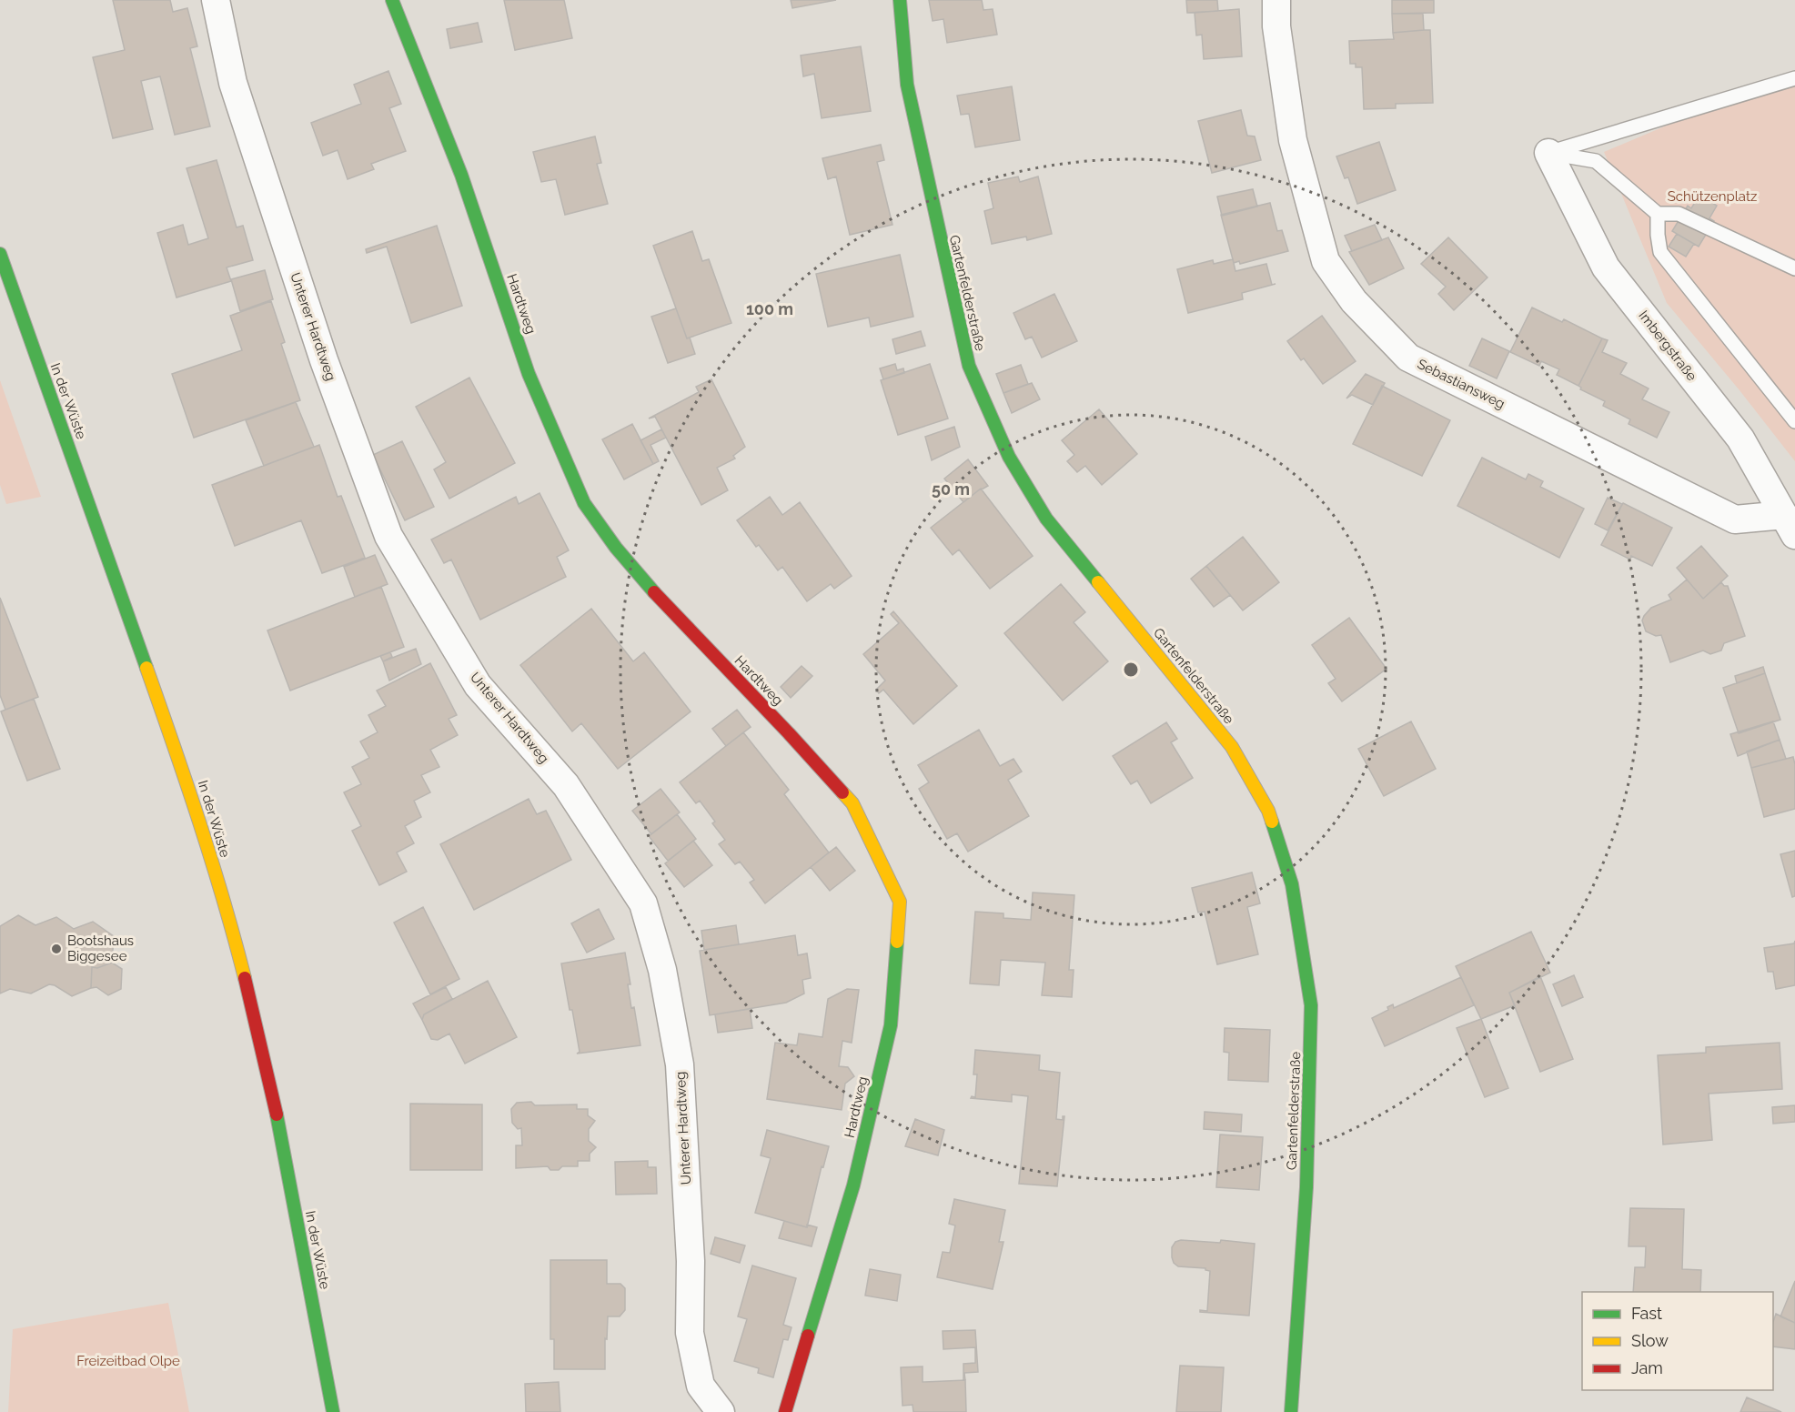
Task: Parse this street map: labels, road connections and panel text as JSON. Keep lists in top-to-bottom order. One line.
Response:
{"streets":{"street":["Gartenfelderstraße","Hardtweg","Unterer Hardtweg","Imbergstraße","Sebastiansweg","In der Wüste"]},"crossings":[["Imbergstraße","Sebastiansweg"]],"parks":["Schützenplatz","Freizeitbad Olpe"],"places":["Bootshaus Biggesee"],"legend":["Fast","Slow","Jam"],"rings":["100 m","50 m"]}
